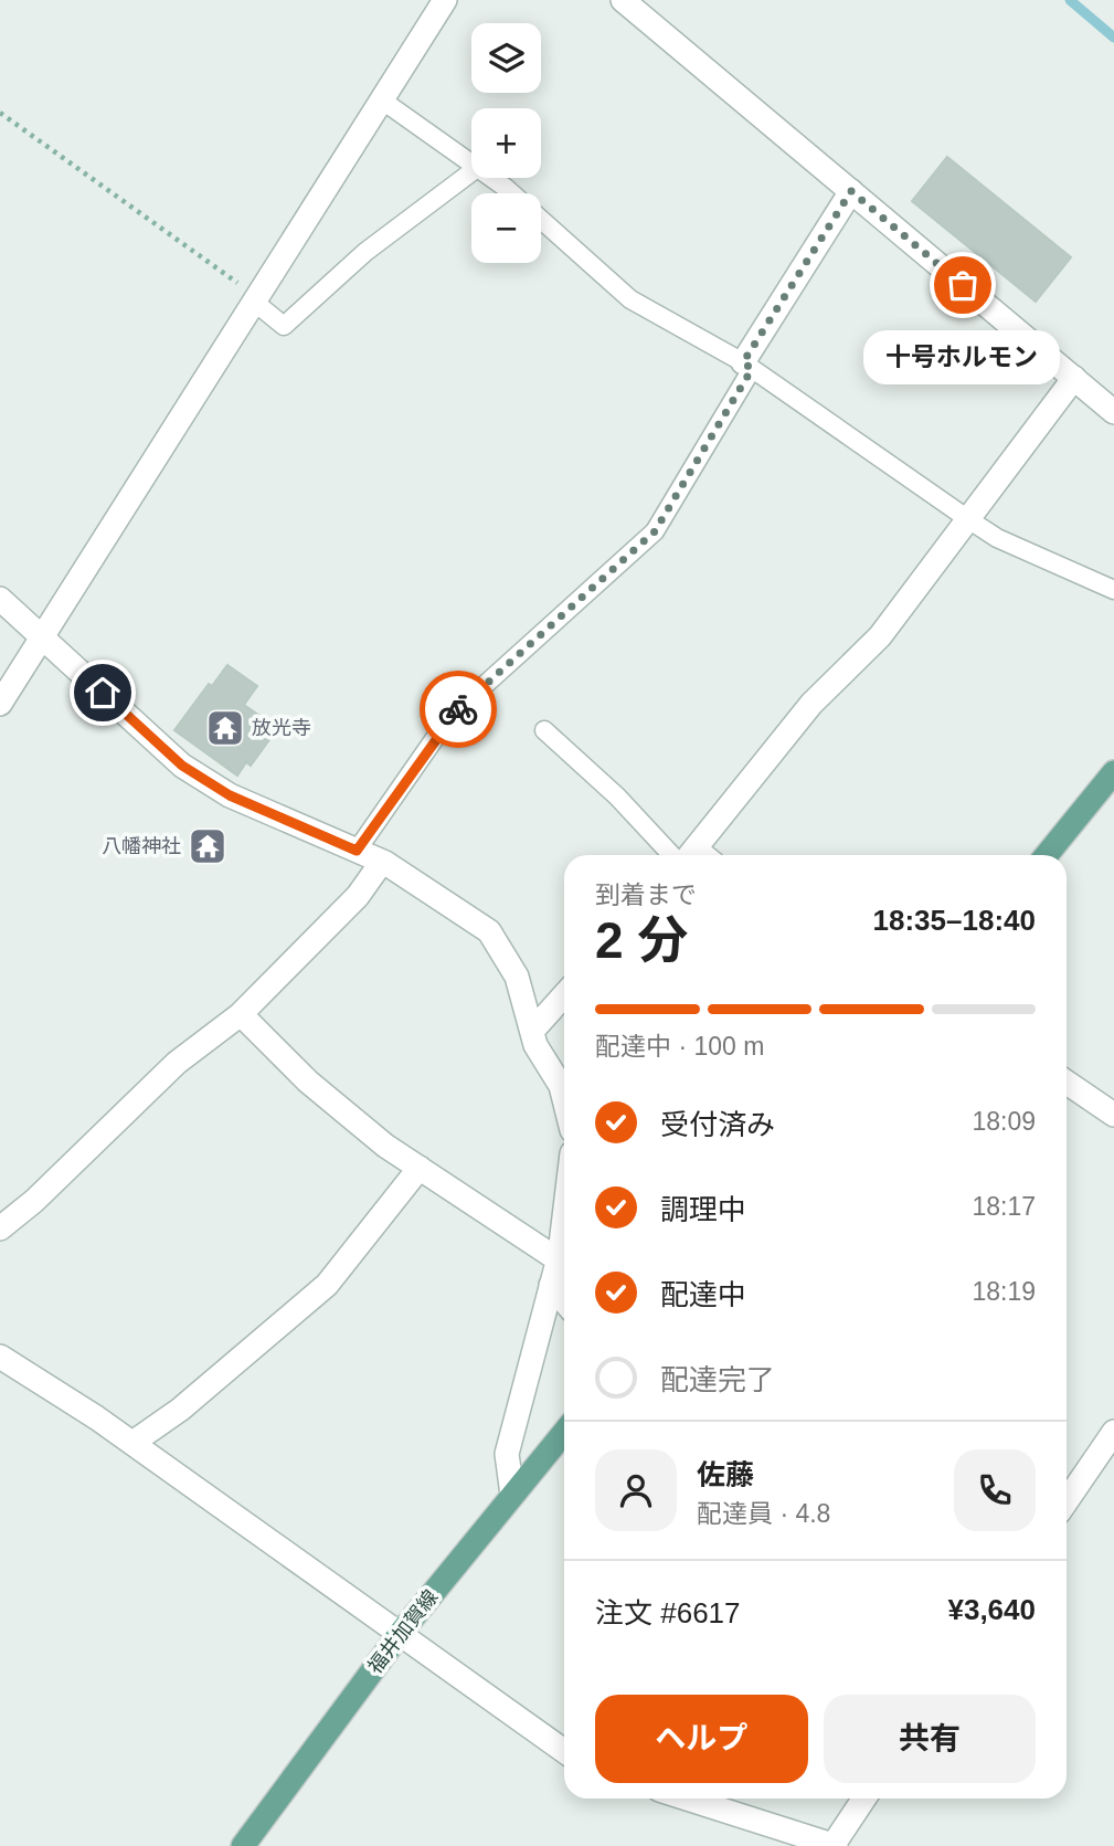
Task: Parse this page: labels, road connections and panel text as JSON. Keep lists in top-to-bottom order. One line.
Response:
{"streets":{"main road":["福井加賀線"]},"places":{"other":["十号ホルモン"],"temple":["放光寺","八幡神社"]},"page":{"map_buttons":["+","−"],"bubble":"十号ホルモン","heading":["2 分","到着まで","18:35–18:40"],"panel":["佐藤","配達員 · 4.8","注文 #6617","¥3,640"],"bar":"配達中 · 100 m","list":[["受付済み","18:09"],["調理中","18:17"],["配達中","18:19"],"配達完了"],"buttons":["ヘルプ","共有"]}}
